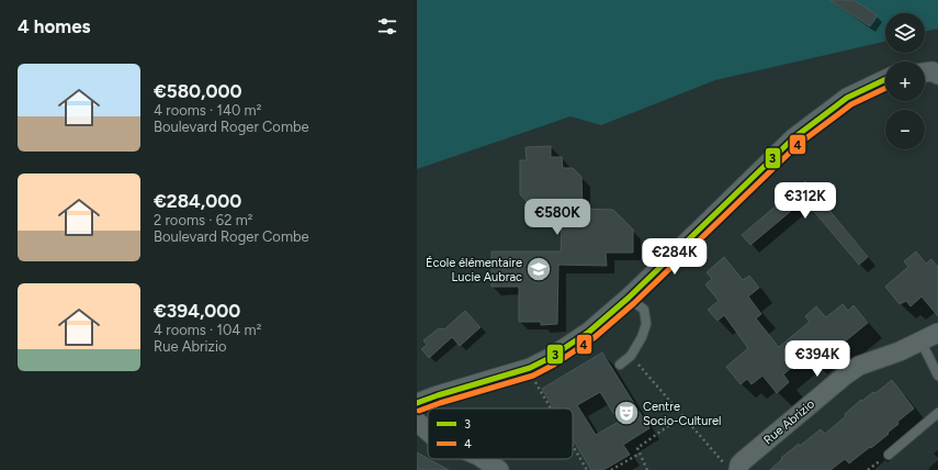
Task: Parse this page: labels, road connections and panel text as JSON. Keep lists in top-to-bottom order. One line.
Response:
{"streets":{"street":["Rue Abrizio"]},"places":{"school or university":["École élémentaire Lucie Aubrac"],"theatre":["Centre Socio-Culturel"]},"lines":["transit line 3","transit line 4"],"legend":["3","4"],"page":{"heading":"4 homes","map_buttons":["+","−"],"list":[{"name":"€580,000","note":"4 rooms · 140 m² · Boulevard Roger Combe"},{"name":"€284,000","note":"2 rooms · 62 m² · Boulevard Roger Combe"},{"name":"€394,000","note":"4 rooms · 104 m² · Rue Abrizio"}],"price":["€312K","€580K","€284K","€394K"]}}
